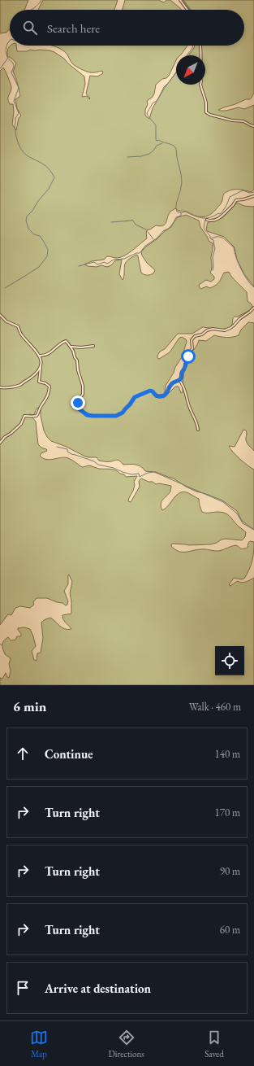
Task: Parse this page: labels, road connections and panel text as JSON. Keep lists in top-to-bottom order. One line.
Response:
{"north":"bottom left","page":{"search":"Search here","heading":["6 min","Walk · 460 m"],"list":[["Continue","140 m"],["Turn right","170 m"],["Turn right","90 m"],["Turn right","60 m"],"Arrive at destination"],"nav":["Map","Directions","Saved"]}}
